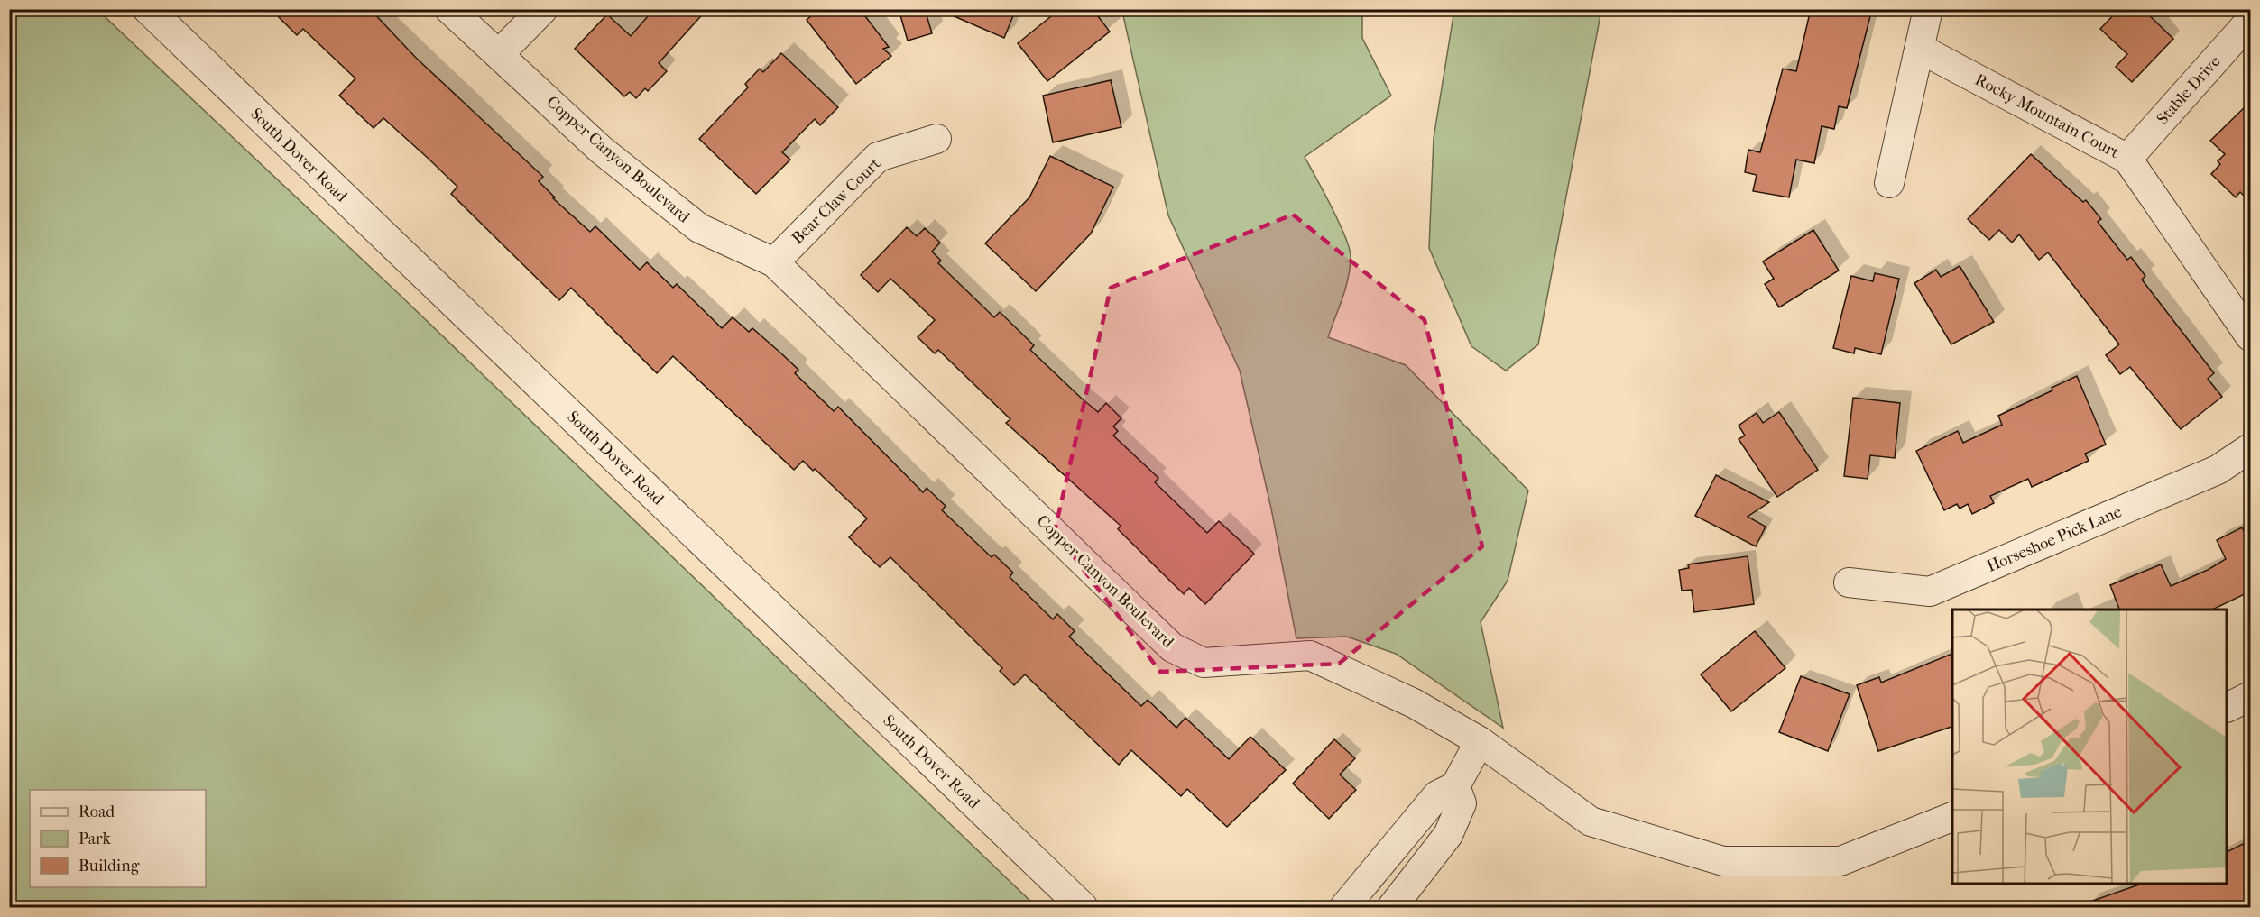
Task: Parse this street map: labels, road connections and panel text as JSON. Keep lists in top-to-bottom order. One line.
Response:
{"streets":{"street":["Stable Drive","Rocky Mountain Court","South Dover Road","Copper Canyon Boulevard","Bear Claw Court","Horseshoe Pick Lane"]},"crossings":[["Stable Drive","Rocky Mountain Court"],["Copper Canyon Boulevard","Bear Claw Court"]],"legend":["Road","Park","Building"]}
